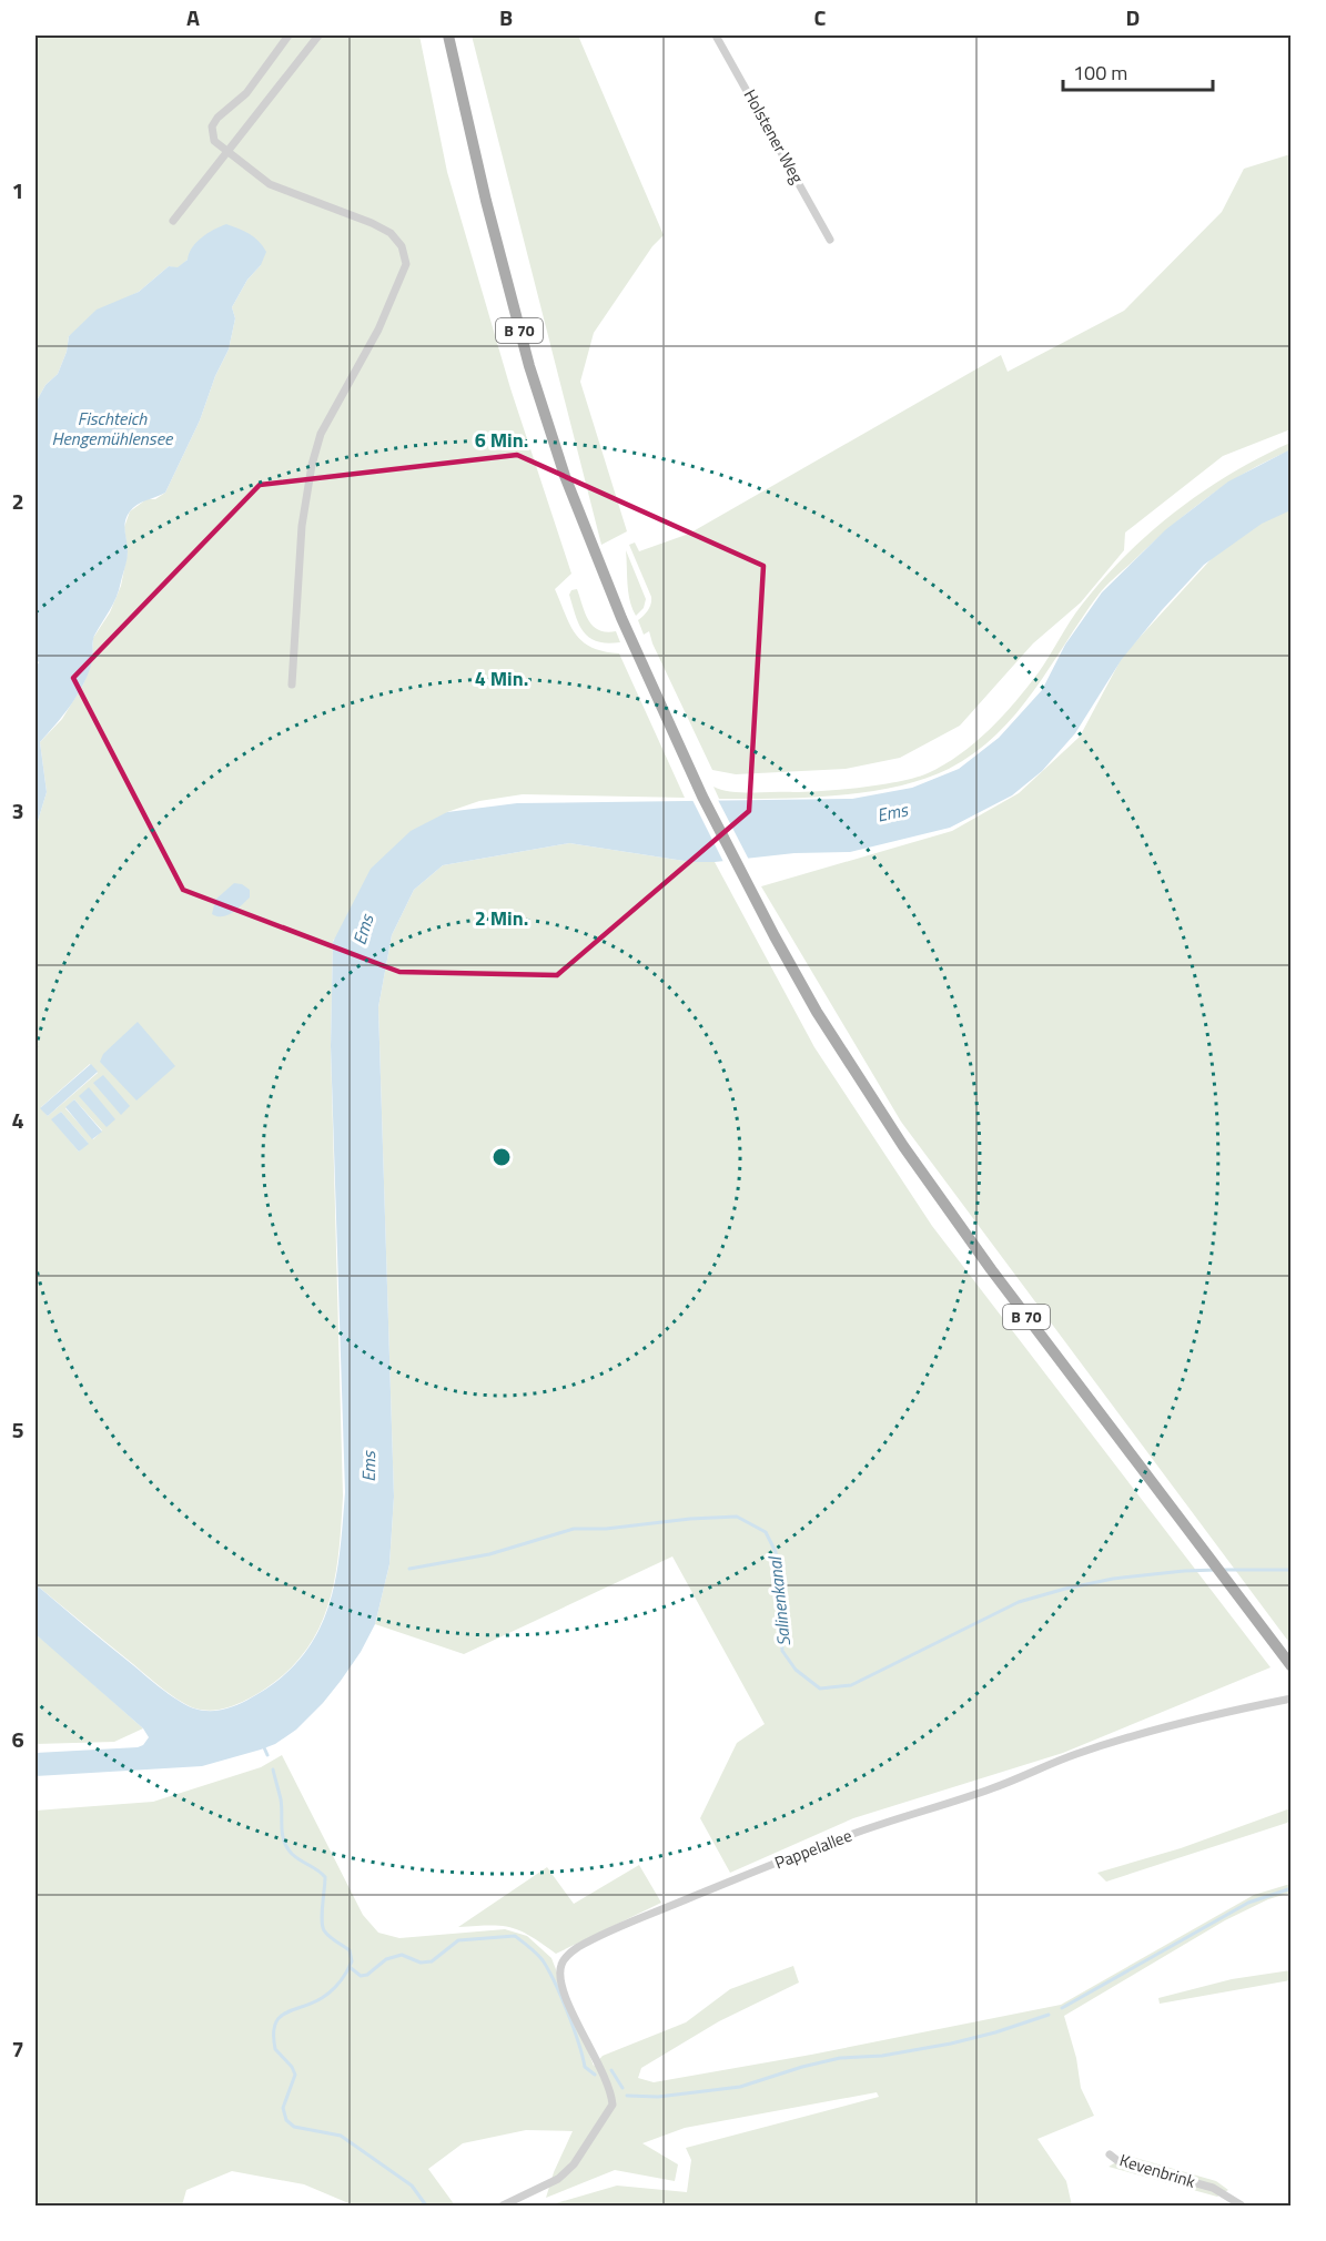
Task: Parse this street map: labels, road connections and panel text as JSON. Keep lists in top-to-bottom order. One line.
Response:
{"streets":{"main road":["B 70"],"street":["Holstener Weg","Pappelallee","Kevenbrink"]},"water":["Fischteich Hengemühlensee","Ems","Salinenkanal"],"scale_bar":"100 m","grid":{"columns":["A","B","C","D"],"rows":["1","2","3","4","5","6","7"]},"rings":["6 Min.","4 Min.","2 Min."]}
